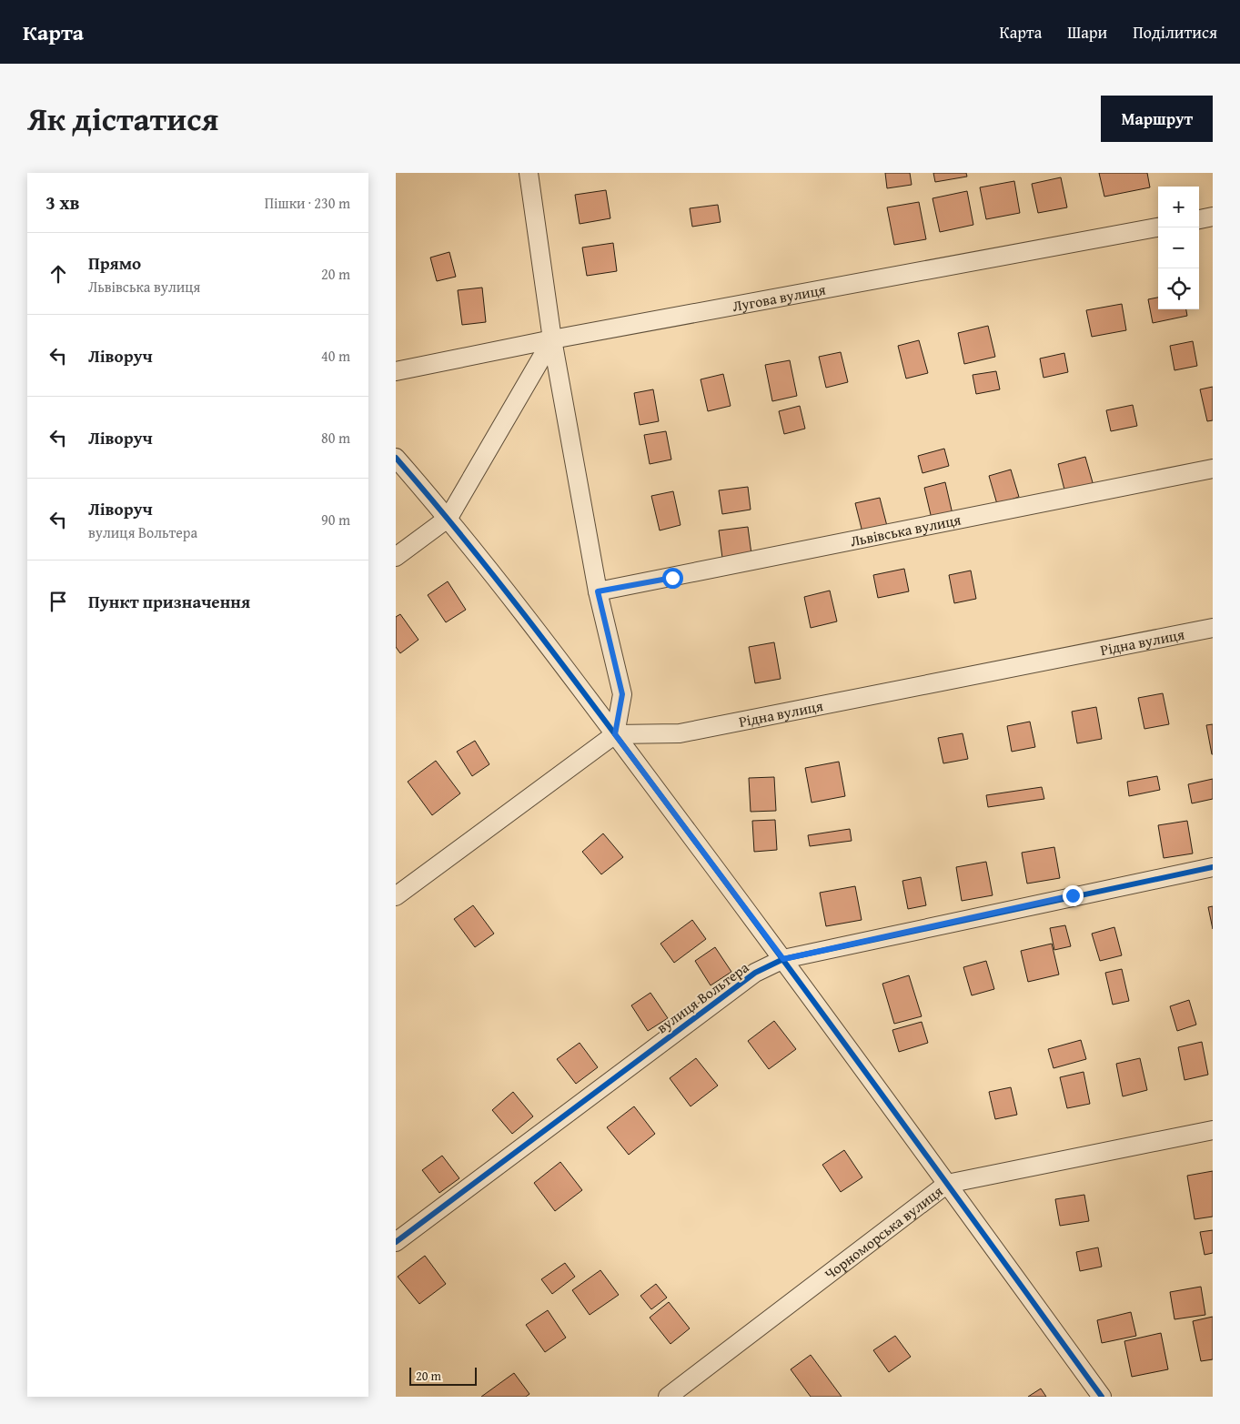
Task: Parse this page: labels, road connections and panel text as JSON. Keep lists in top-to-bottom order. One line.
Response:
{"streets":{"street":["Лугова вулиця","Львівська вулиця","Рідна вулиця","вулиця Вольтера","Чорноморська вулиця"]},"scale_bar":"20 m","page":{"header":"Карта","nav":["Карта","Шари","Поділитися"],"title":"Як дістатися","buttons":"Маршрут","heading":["3 хв","Пішки · 230 m"],"map_buttons":["+","−"],"list":[["Прямо","Львівська вулиця","20 m"],["Ліворуч","40 m"],["Ліворуч","80 m"],["Ліворуч","вулиця Вольтера","90 m"],"Пункт призначення"],"scale":"20 m"}}
